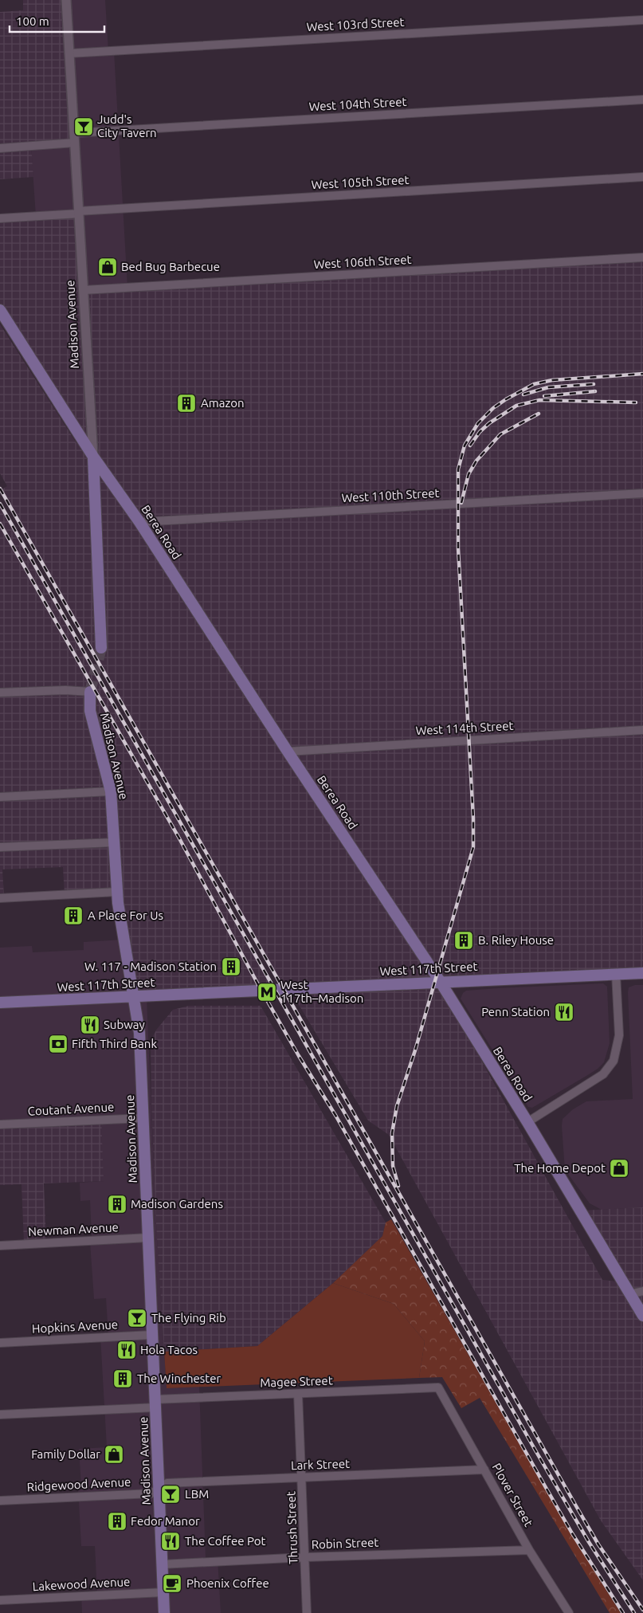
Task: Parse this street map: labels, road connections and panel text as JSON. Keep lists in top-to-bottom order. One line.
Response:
{"streets":{"main road":["Madison Avenue","Berea Road","West 117th Street"],"street":["West 103rd Street","West 104th Street","West 105th Street","West 106th Street","West 110th Street","West 114th Street","Coutant Avenue","Newman Avenue","Hopkins Avenue","Magee Street","Lark Street","Ridgewood Avenue","Plover Street","Thrush Street","Robin Street","Lakewood Avenue"]},"crossings":[["West 103rd Street","Madison Avenue"],["West 104th Street","Madison Avenue"],["West 105th Street","Madison Avenue"],["West 106th Street","Madison Avenue"],["Madison Avenue","Berea Road"],["Madison Avenue","West 117th Street"],["Madison Avenue","Coutant Avenue"],["Madison Avenue","Newman Avenue"],["Madison Avenue","Hopkins Avenue"],["Madison Avenue","Magee Street"],["Madison Avenue","Lark Street"],["Madison Avenue","Ridgewood Avenue"],["Madison Avenue","Robin Street"],["Madison Avenue","Lakewood Avenue"],["West 110th Street","Berea Road"],["Berea Road","West 114th Street"],["Berea Road","West 117th Street"],["Magee Street","Plover Street"],["Magee Street","Thrush Street"],["Lark Street","Ridgewood Avenue"],["Lark Street","Plover Street"],["Lark Street","Thrush Street"],["Plover Street","Robin Street"],["Thrush Street","Robin Street"]],"places":{"bar":["Judd's City Tavern","The Flying Rib","LBM"],"shop":["Bed Bug Barbecue","The Home Depot","Family Dollar"],"building":["Amazon","A Place For Us","B. Riley House","W. 117 - Madison Station","Madison Gardens","The Winchester","Fedor Manor"],"metro station":["West 117th–Madison"],"restaurant":["Penn Station","Subway","Hola Tacos","The Coffee Pot"],"bank":["Fifth Third Bank"],"cafe":["Phoenix Coffee"]},"scale_bar":"100 m"}
